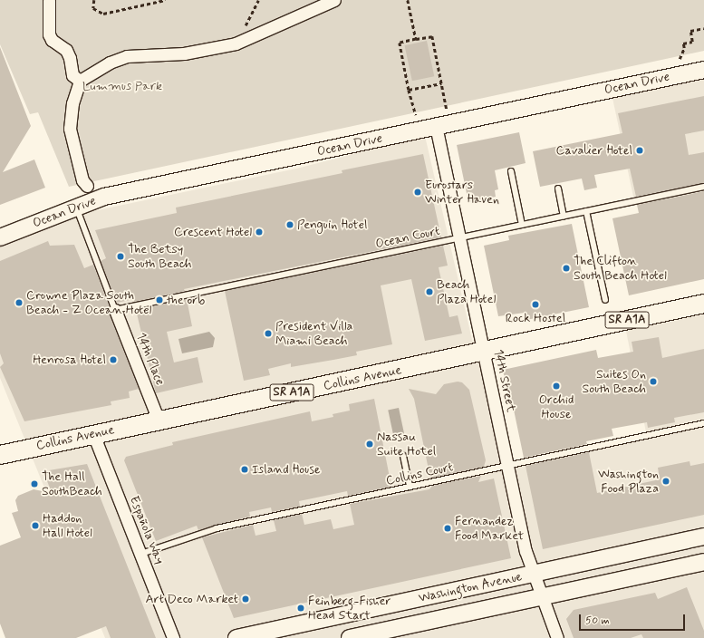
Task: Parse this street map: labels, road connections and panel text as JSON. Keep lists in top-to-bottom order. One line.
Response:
{"streets":{"main road":["Ocean Drive","SR A1A","Collins Avenue","Washington Avenue"],"street":["14th Place","14th Street","Española Way"],"lane":["Ocean Court","Collins Court"]},"crossings":[["Ocean Drive","14th Place"],["Ocean Drive","14th Street"],["Ocean Court","14th Place"],["Ocean Court","14th Street"],["14th Place","Collins Avenue"],["Collins Avenue","14th Street"],["Collins Avenue","Española Way"],["14th Street","Collins Court"],["14th Street","Washington Avenue"],["Collins Court","Española Way"]],"parks":["Lummus Park"],"places":["Cavalier Hotel","Eurostars Winter Haven","Penguin Hotel","Crescent Hotel","The Betsy South Beach","The Clifton South Beach Hotel","Beach Plaza Hotel","the orb","Crowne Plaza South Beach - Z Ocean Hotel","Rock Hostel","President Villa Miami Beach","Henrosa Hotel","Suites On South Beach","Orchid House","Nassau Suite Hotel","Island House","Washington Food Plaza","The Hall SouthBeach","Haddon Hall Hotel","Fernandez Food Market","Art Deco Market","Feinberg-Fisher Head Start"],"scale_bar":"50 m"}
